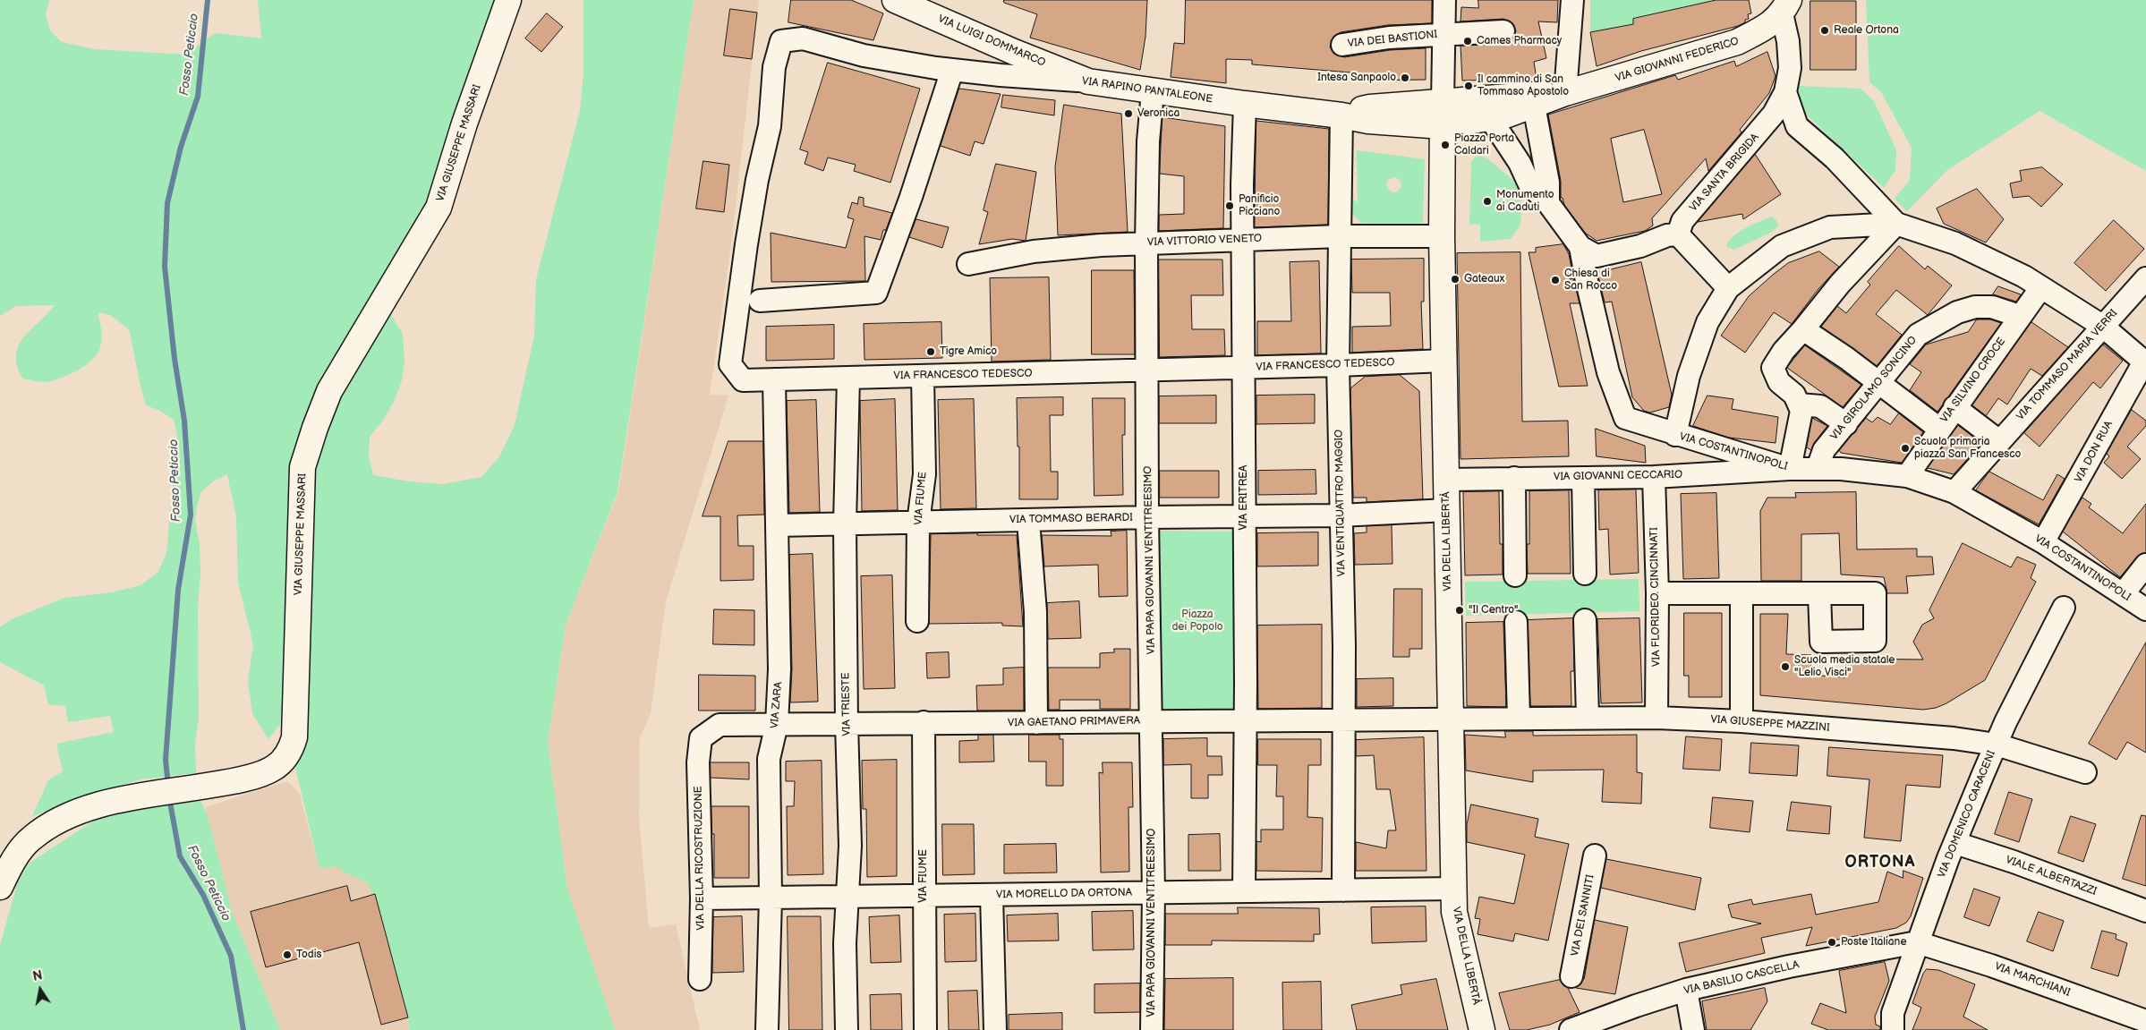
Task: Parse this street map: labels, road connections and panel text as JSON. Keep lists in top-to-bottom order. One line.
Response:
{"streets":{"street":["VIA DEI BASTIONI","VIA LUIGI DOMMARCO","VIA GIOVANNI FEDERICO","VIA RAPINO PANTALEONE","VIA GIUSEPPE MASSARI","VIA SANTA BRIGIDA","VIA VITTORIO VENETO","VIA FRANCESCO TEDESCO","VIA TOMMASO MARIA VERRI","VIA SILVINO CROCE","VIA GIROLAMO SONCINO","VIA COSTANTINOPOLI","VIA DON RUA","VIA GIOVANNI CECCARIO","VIA ERITREA","VIA FIUME","VIA VENTIQUATTRO MAGGIO","VIA TOMMASO BERARDI","VIA DELLA LIBERTÀ","VIA PAPA GIOVANNI VENTITREESIMO","VIA FLORIDEO. CINCINNATI","VIA TRIESTE","VIA ZARA","VIA GAETANO PRIMAVERA","VIA GIUSEPPE MAZZINI","VIA DOMENICO CARACENI","VIA DELLA RICOSTRUZIONE","VIALE ALBERTAZZI","VIA MORELLO DA ORTONA","VIA DEI SANNITI","VIA BASILIO CASCELLA","VIA MARCHIANI"]},"crossings":[["VIA LUIGI DOMMARCO","VIA RAPINO PANTALEONE"],["VIA GIOVANNI FEDERICO","VIA RAPINO PANTALEONE"],["VIA GIOVANNI FEDERICO","VIA SANTA BRIGIDA"],["VIA GIOVANNI FEDERICO","VIA COSTANTINOPOLI"],["VIA GIOVANNI FEDERICO","VIA DELLA LIBERTÀ"],["VIA RAPINO PANTALEONE","VIA FRANCESCO TEDESCO"],["VIA RAPINO PANTALEONE","VIA ERITREA"],["VIA RAPINO PANTALEONE","VIA VENTIQUATTRO MAGGIO"],["VIA RAPINO PANTALEONE","VIA DELLA LIBERTÀ"],["VIA RAPINO PANTALEONE","VIA PAPA GIOVANNI VENTITREESIMO"],["VIA VITTORIO VENETO","VIA ERITREA"],["VIA VITTORIO VENETO","VIA VENTIQUATTRO MAGGIO"],["VIA VITTORIO VENETO","VIA DELLA LIBERTÀ"],["VIA VITTORIO VENETO","VIA PAPA GIOVANNI VENTITREESIMO"],["VIA FRANCESCO TEDESCO","VIA ERITREA"],["VIA FRANCESCO TEDESCO","VIA FIUME"],["VIA FRANCESCO TEDESCO","VIA VENTIQUATTRO MAGGIO"],["VIA FRANCESCO TEDESCO","VIA DELLA LIBERTÀ"],["VIA FRANCESCO TEDESCO","VIA PAPA GIOVANNI VENTITREESIMO"],["VIA FRANCESCO TEDESCO","VIA TRIESTE"],["VIA FRANCESCO TEDESCO","VIA ZARA"],["VIA TOMMASO MARIA VERRI","VIA COSTANTINOPOLI"],["VIA SILVINO CROCE","VIA GIROLAMO SONCINO"],["VIA SILVINO CROCE","VIA COSTANTINOPOLI"],["VIA GIROLAMO SONCINO","VIA COSTANTINOPOLI"],["VIA COSTANTINOPOLI","VIA DON RUA"],["VIA COSTANTINOPOLI","VIA GIOVANNI CECCARIO"],["VIA GIOVANNI CECCARIO","VIA DELLA LIBERTÀ"],["VIA GIOVANNI CECCARIO","VIA FLORIDEO. CINCINNATI"],["VIA ERITREA","VIA TOMMASO BERARDI"],["VIA ERITREA","VIA GAETANO PRIMAVERA"],["VIA ERITREA","VIA MORELLO DA ORTONA"],["VIA FIUME","VIA TOMMASO BERARDI"],["VIA FIUME","VIA GAETANO PRIMAVERA"],["VIA FIUME","VIA MORELLO DA ORTONA"],["VIA VENTIQUATTRO MAGGIO","VIA TOMMASO BERARDI"],["VIA VENTIQUATTRO MAGGIO","VIA GAETANO PRIMAVERA"],["VIA VENTIQUATTRO MAGGIO","VIA MORELLO DA ORTONA"],["VIA TOMMASO BERARDI","VIA DELLA LIBERTÀ"],["VIA TOMMASO BERARDI","VIA PAPA GIOVANNI VENTITREESIMO"],["VIA TOMMASO BERARDI","VIA TRIESTE"],["VIA TOMMASO BERARDI","VIA ZARA"],["VIA DELLA LIBERTÀ","VIA GAETANO PRIMAVERA"],["VIA DELLA LIBERTÀ","VIA GIUSEPPE MAZZINI"],["VIA DELLA LIBERTÀ","VIA MORELLO DA ORTONA"],["VIA PAPA GIOVANNI VENTITREESIMO","VIA GAETANO PRIMAVERA"],["VIA PAPA GIOVANNI VENTITREESIMO","VIA MORELLO DA ORTONA"],["VIA FLORIDEO. CINCINNATI","VIA GIUSEPPE MAZZINI"],["VIA TRIESTE","VIA GAETANO PRIMAVERA"],["VIA TRIESTE","VIA MORELLO DA ORTONA"],["VIA ZARA","VIA GAETANO PRIMAVERA"],["VIA ZARA","VIA MORELLO DA ORTONA"],["VIA GAETANO PRIMAVERA","VIA GIUSEPPE MAZZINI"],["VIA GAETANO PRIMAVERA","VIA DELLA RICOSTRUZIONE"],["VIA GIUSEPPE MAZZINI","VIA DOMENICO CARACENI"],["VIA DOMENICO CARACENI","VIALE ALBERTAZZI"],["VIA DOMENICO CARACENI","VIA BASILIO CASCELLA"],["VIA DOMENICO CARACENI","VIA MARCHIANI"],["VIA DELLA RICOSTRUZIONE","VIA MORELLO DA ORTONA"],["VIA BASILIO CASCELLA","VIA MARCHIANI"]],"districts":["ORTONA"],"water":["Fosso Peticcio"],"parks":["Piazza dei Popolo"],"places":["Reale Ortona","Cames Pharmacy","Intesa Sanpaolo","Il cammino di San Tommaso Apostolo","Veronica","Piazza Porta Caldari","Monumento ai Caduti","Panificio Picciano","Gateaux","Chiesa di San Rocco","Tigre Amico","Scuola primaria piazza San Francesco","\"Il Centro\"","Scuola media statale \"Lelio Visci\"","Poste Italiane","Todis"],"north":"top"}
